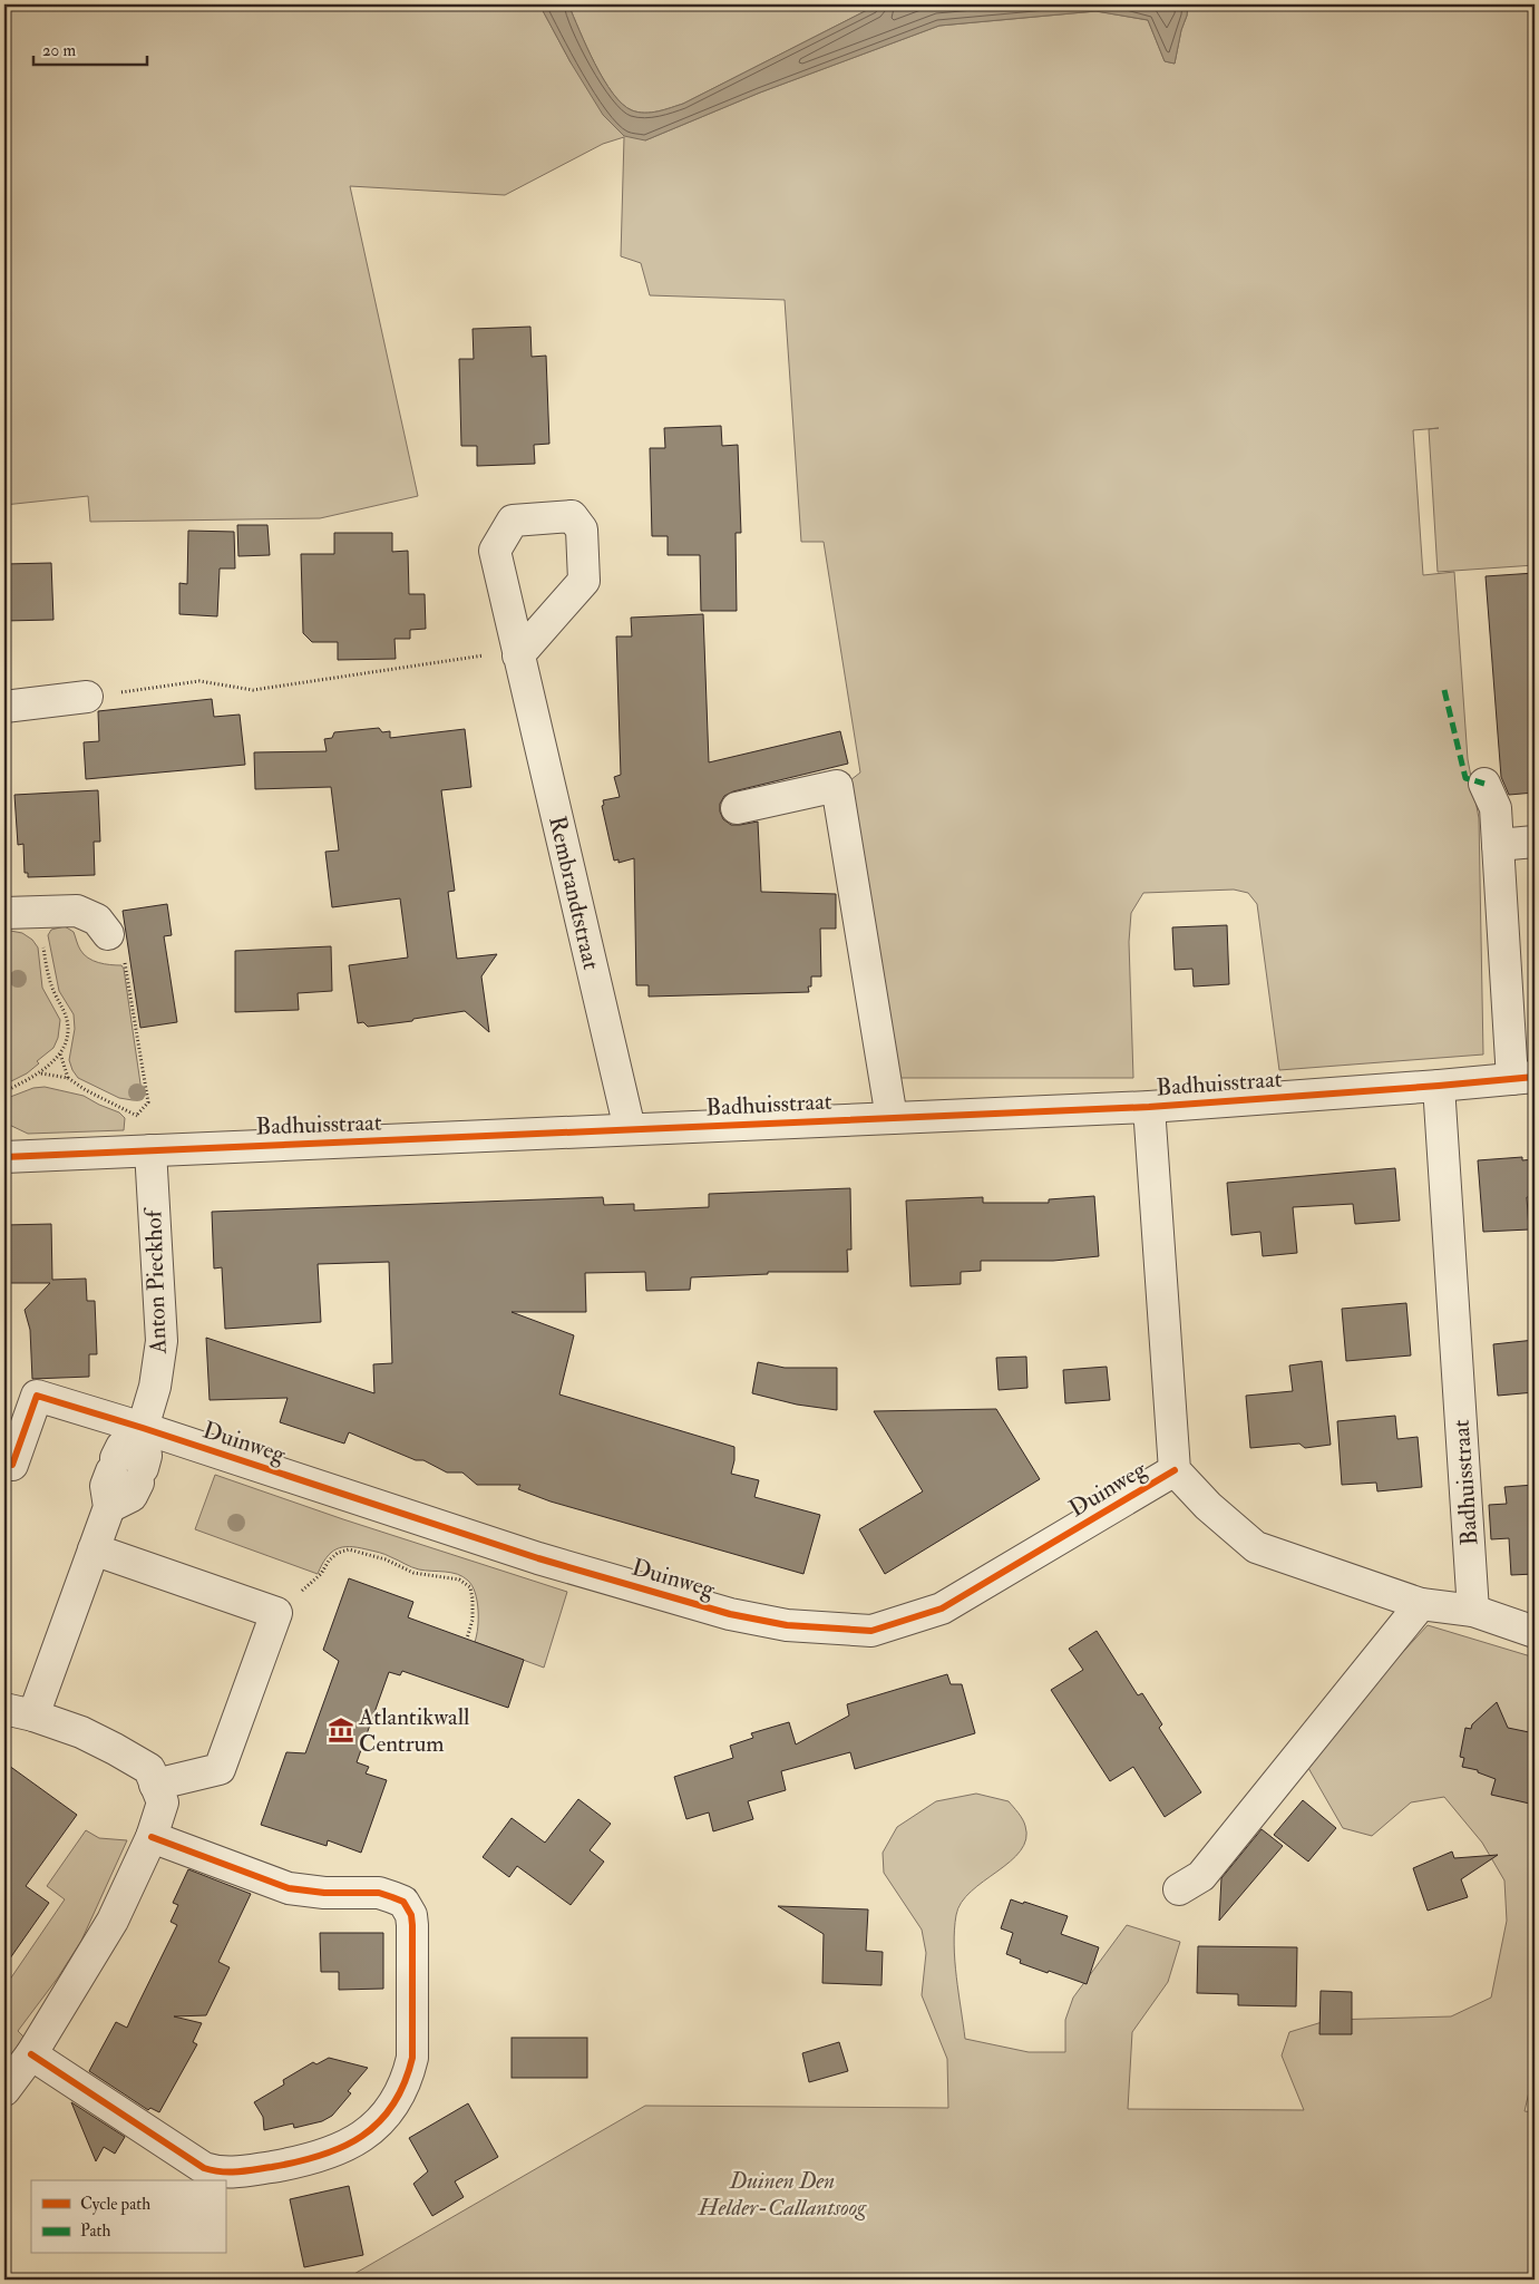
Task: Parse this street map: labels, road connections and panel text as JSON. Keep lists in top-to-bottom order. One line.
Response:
{"streets":{"street":["Rembrandtstraat","Badhuisstraat","Anton Pieckhof","Duinweg"]},"crossings":[["Rembrandtstraat","Badhuisstraat"],["Badhuisstraat","Anton Pieckhof"],["Badhuisstraat","Duinweg"],["Anton Pieckhof","Duinweg"]],"parks":["Duinen Den Helder-Callantsoog"],"places":{"museum":["Atlantikwall Centrum"]},"legend":["Cycle path","Path"],"scale_bar":"20 m"}
